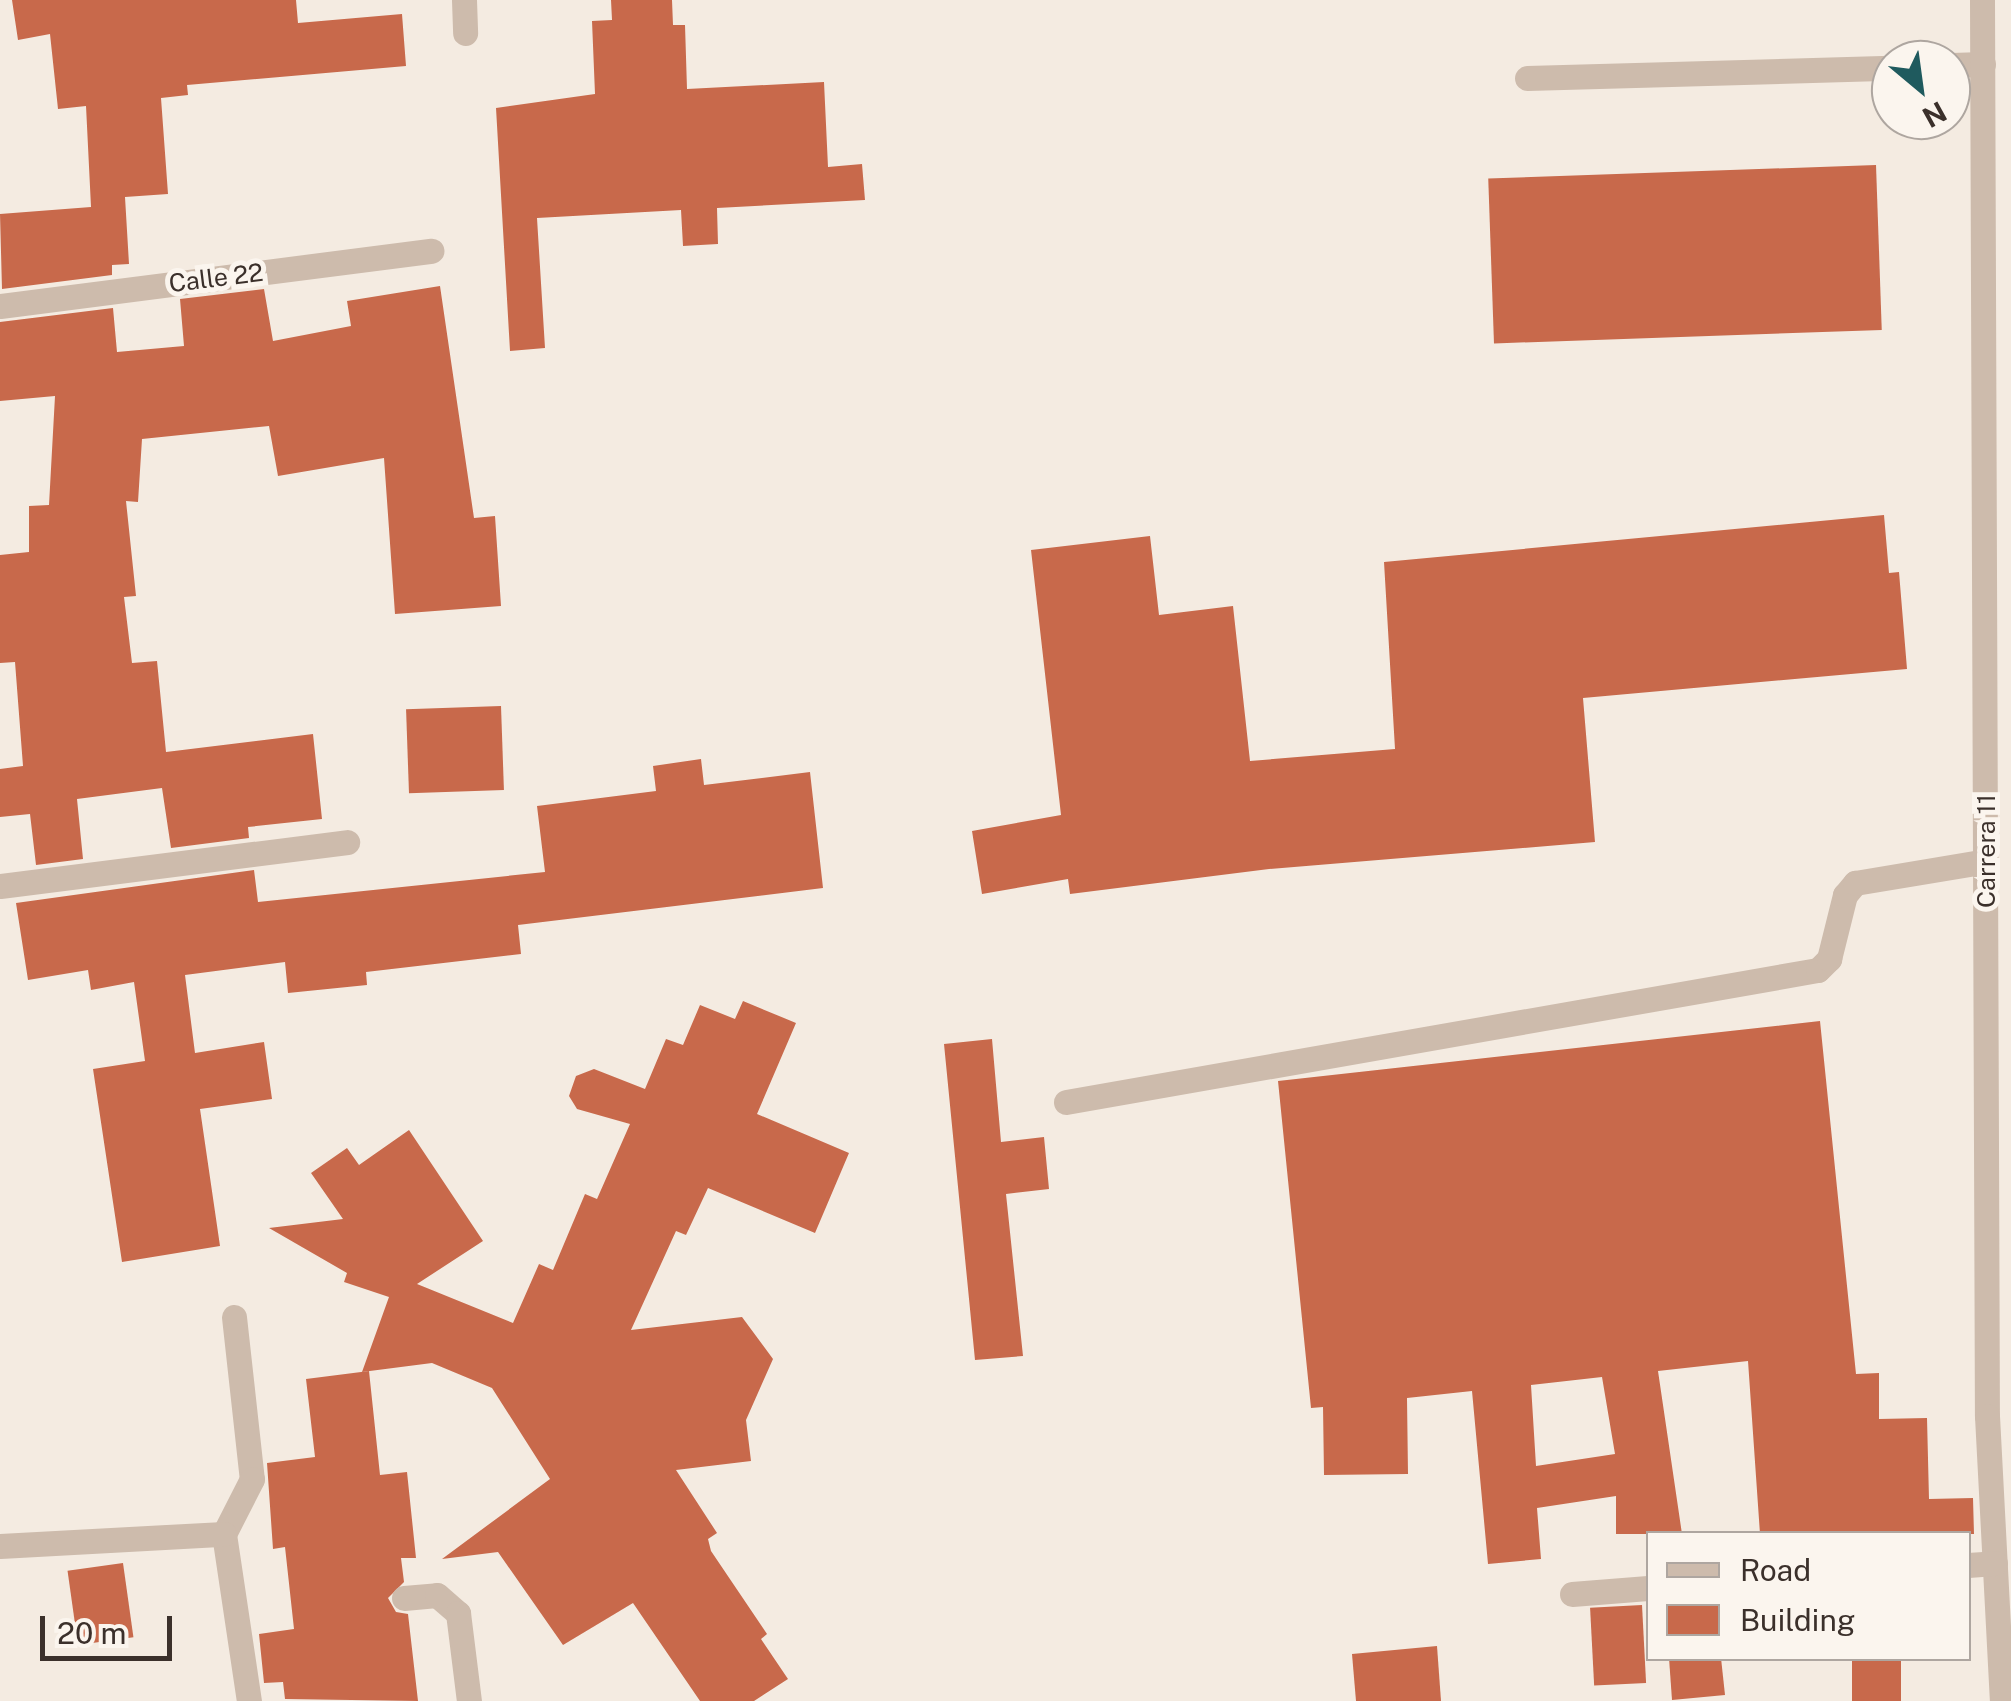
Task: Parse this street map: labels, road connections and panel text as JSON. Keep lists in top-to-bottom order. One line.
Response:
{"streets":{"street":["Calle 22","Carrera 11"]},"legend":["Road","Building"],"scale_bar":"20 m","north":"bottom right"}
